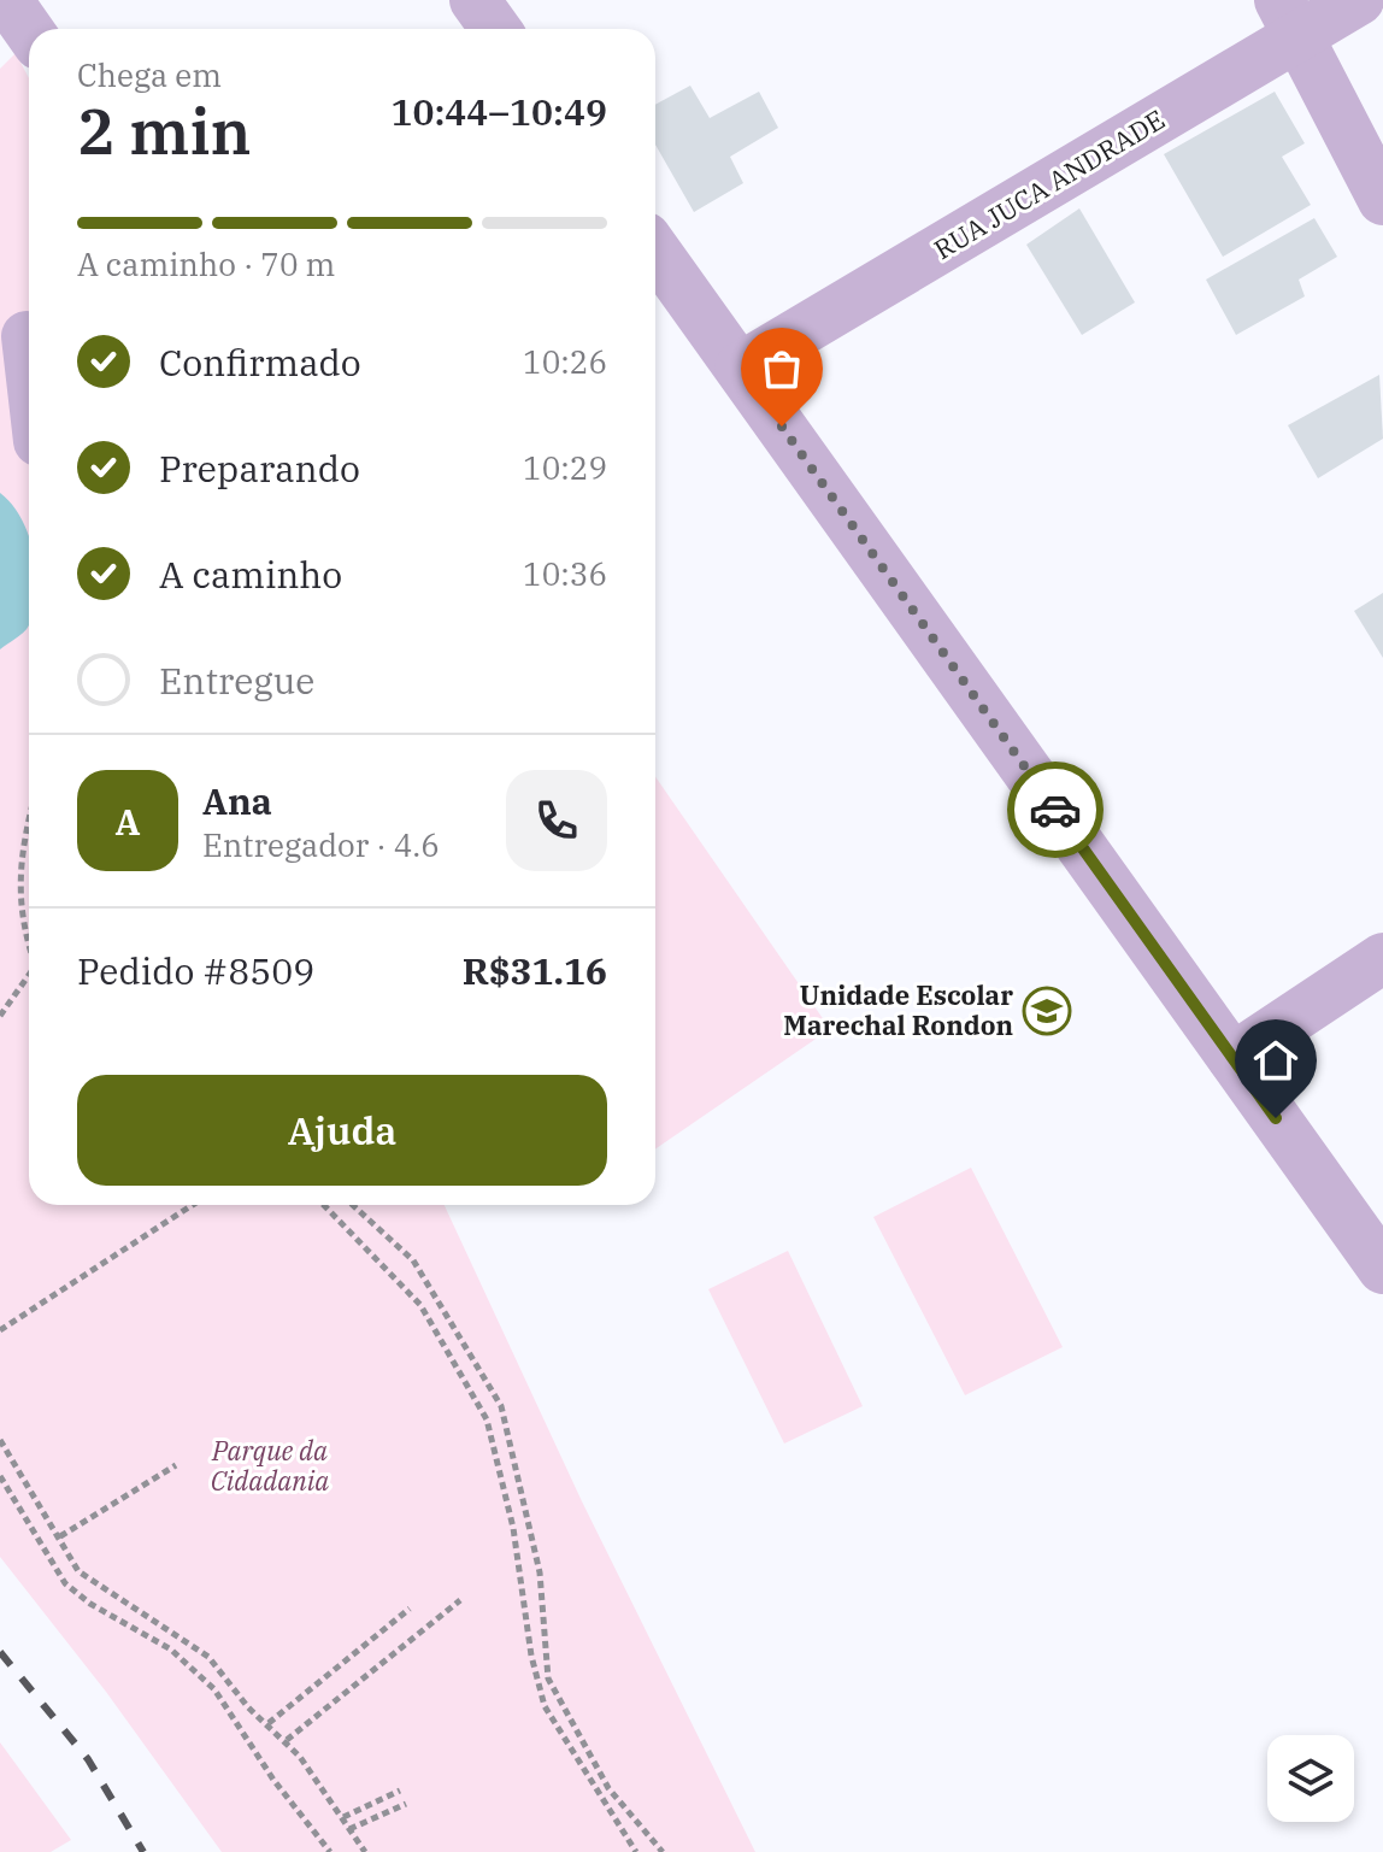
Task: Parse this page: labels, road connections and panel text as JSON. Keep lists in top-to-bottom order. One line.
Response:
{"streets":{"street":["RUA JUCA ANDRADE"]},"parks":["Parque da Cidadania"],"places":{"school or university":["Unidade Escolar Marechal Rondon"]},"page":{"heading":["2 min","Chega em","10:44–10:49"],"panel":["Ana","Entregador · 4.6","Pedido #8509","R$31.16"],"bar":"A caminho · 70 m","list":[["Confirmado","10:26"],["Preparando","10:29"],["A caminho","10:36"],"Entregue"],"round":"A","buttons":"Ajuda"}}
